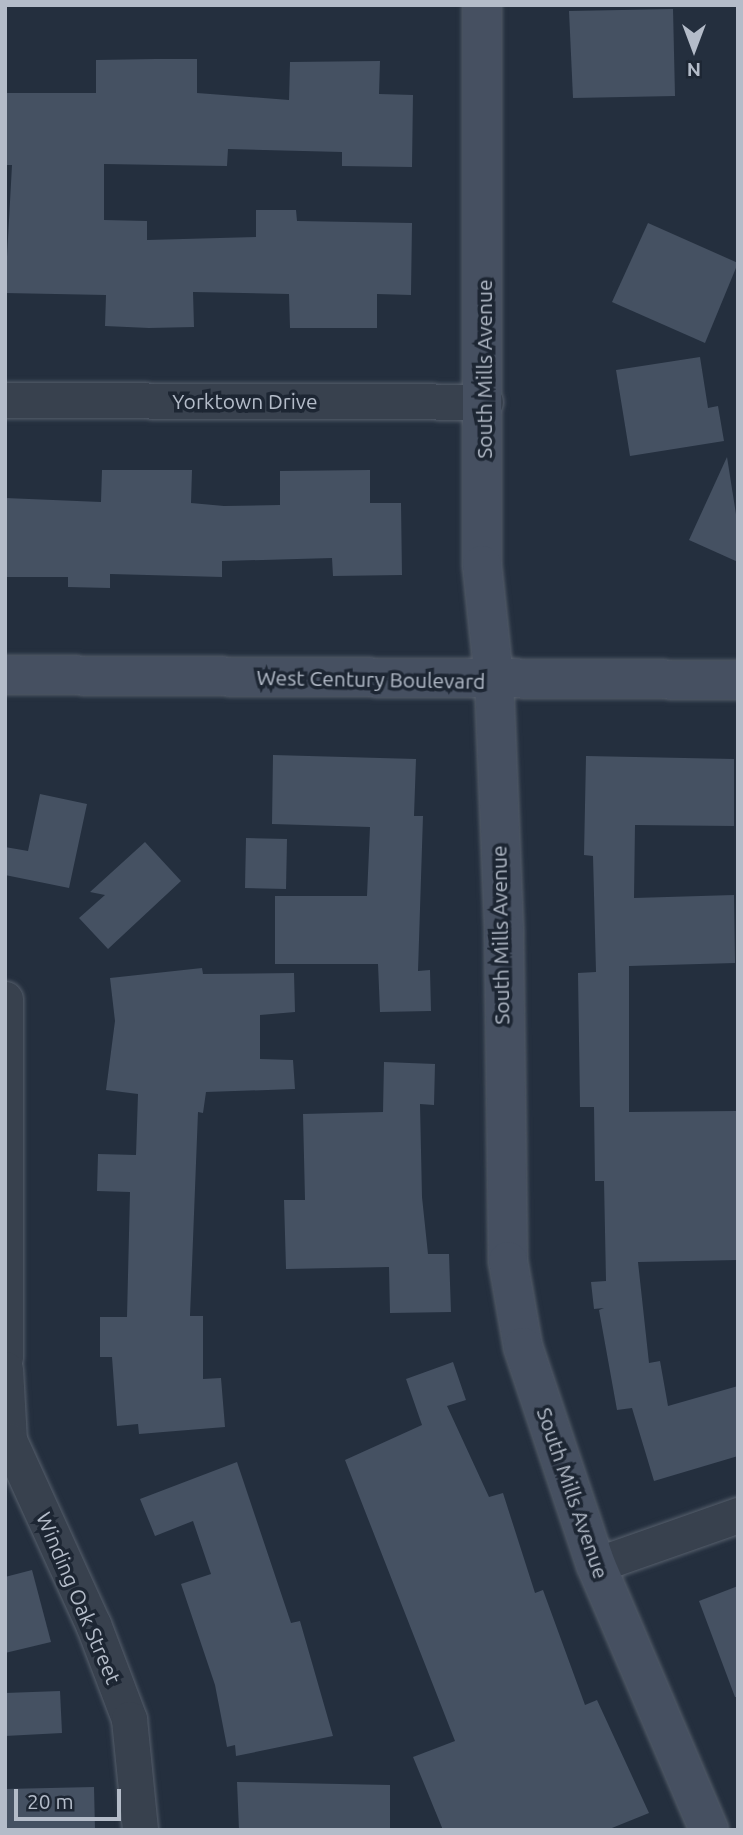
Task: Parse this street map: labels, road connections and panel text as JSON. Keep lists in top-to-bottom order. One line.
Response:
{"streets":{"street":["South Mills Avenue","Yorktown Drive","West Century Boulevard","Winding Oak Street"]},"crossings":[["South Mills Avenue","Yorktown Drive"],["South Mills Avenue","West Century Boulevard"]],"scale_bar":"20 m","north":"bottom"}
